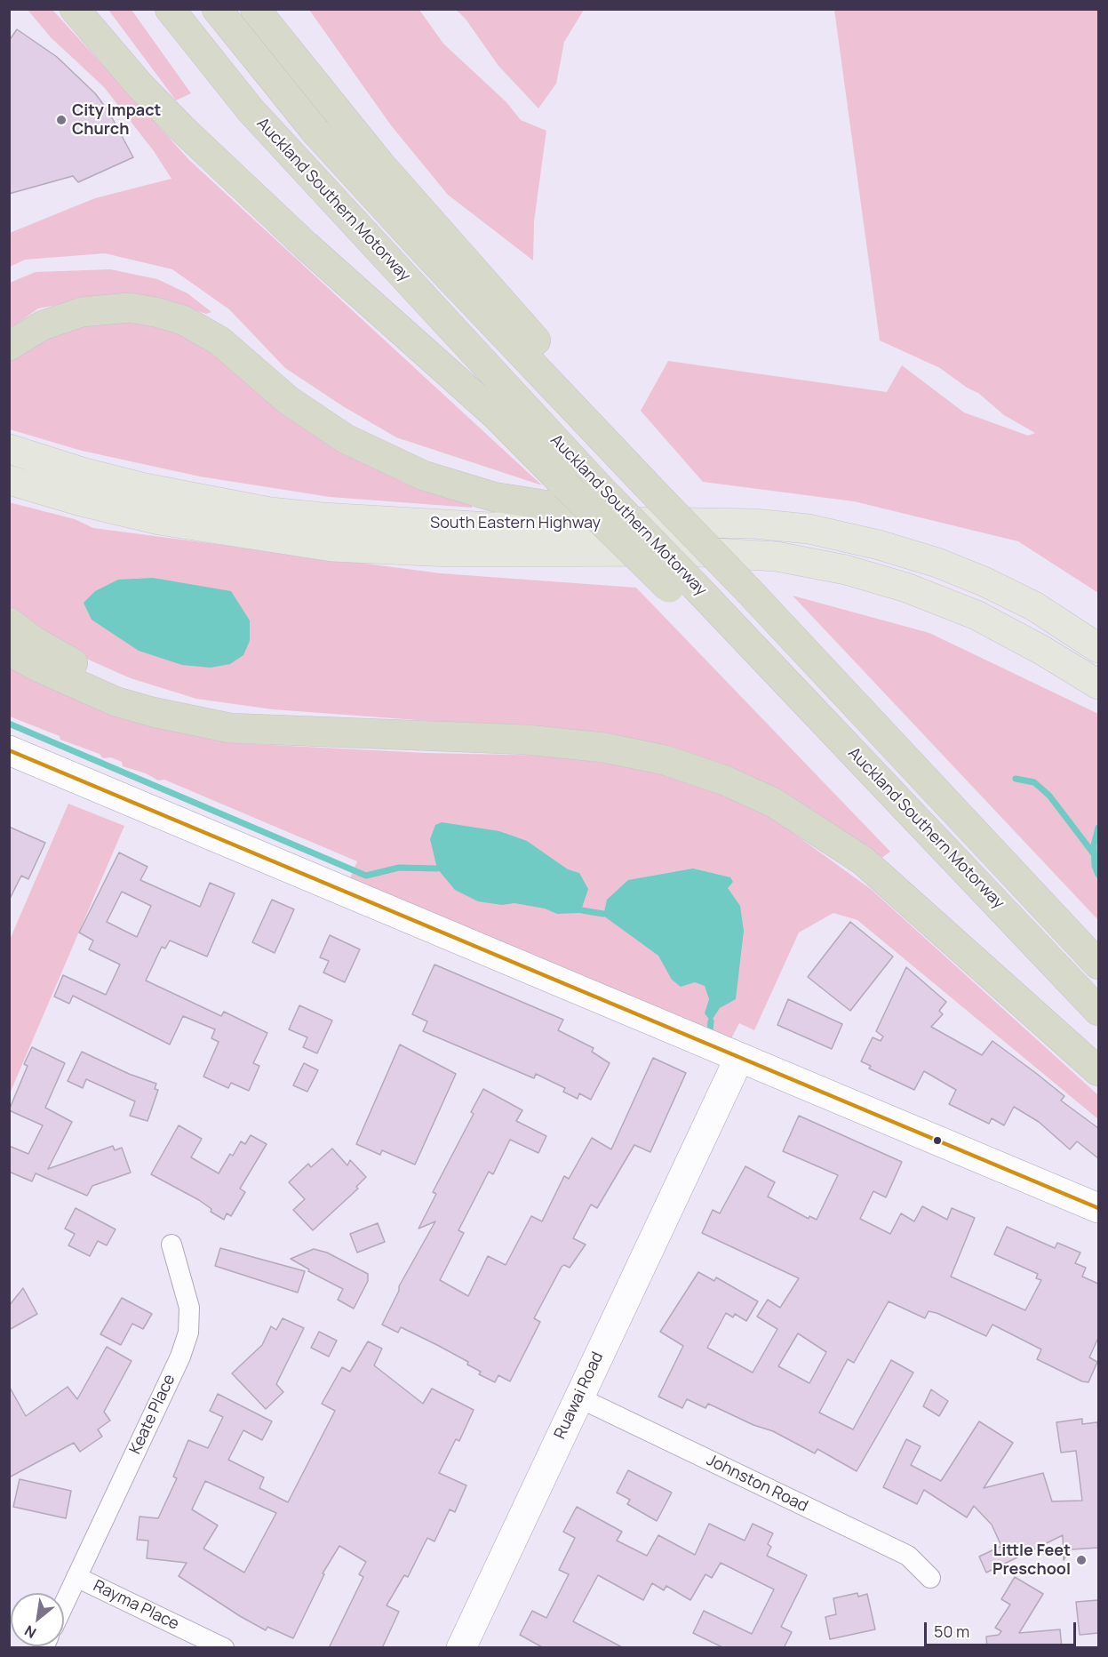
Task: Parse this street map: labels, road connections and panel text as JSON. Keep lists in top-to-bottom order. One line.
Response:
{"streets":{"highway":["Auckland Southern Motorway"],"main road":["South Eastern Highway"],"street":["Ruawai Road","Keate Place","Johnston Road","Rayma Place"]},"crossings":[["Ruawai Road","Johnston Road"],["Keate Place","Rayma Place"]],"places":["City Impact Church","Little Feet Preschool"],"scale_bar":"50 m","north":"bottom left"}
